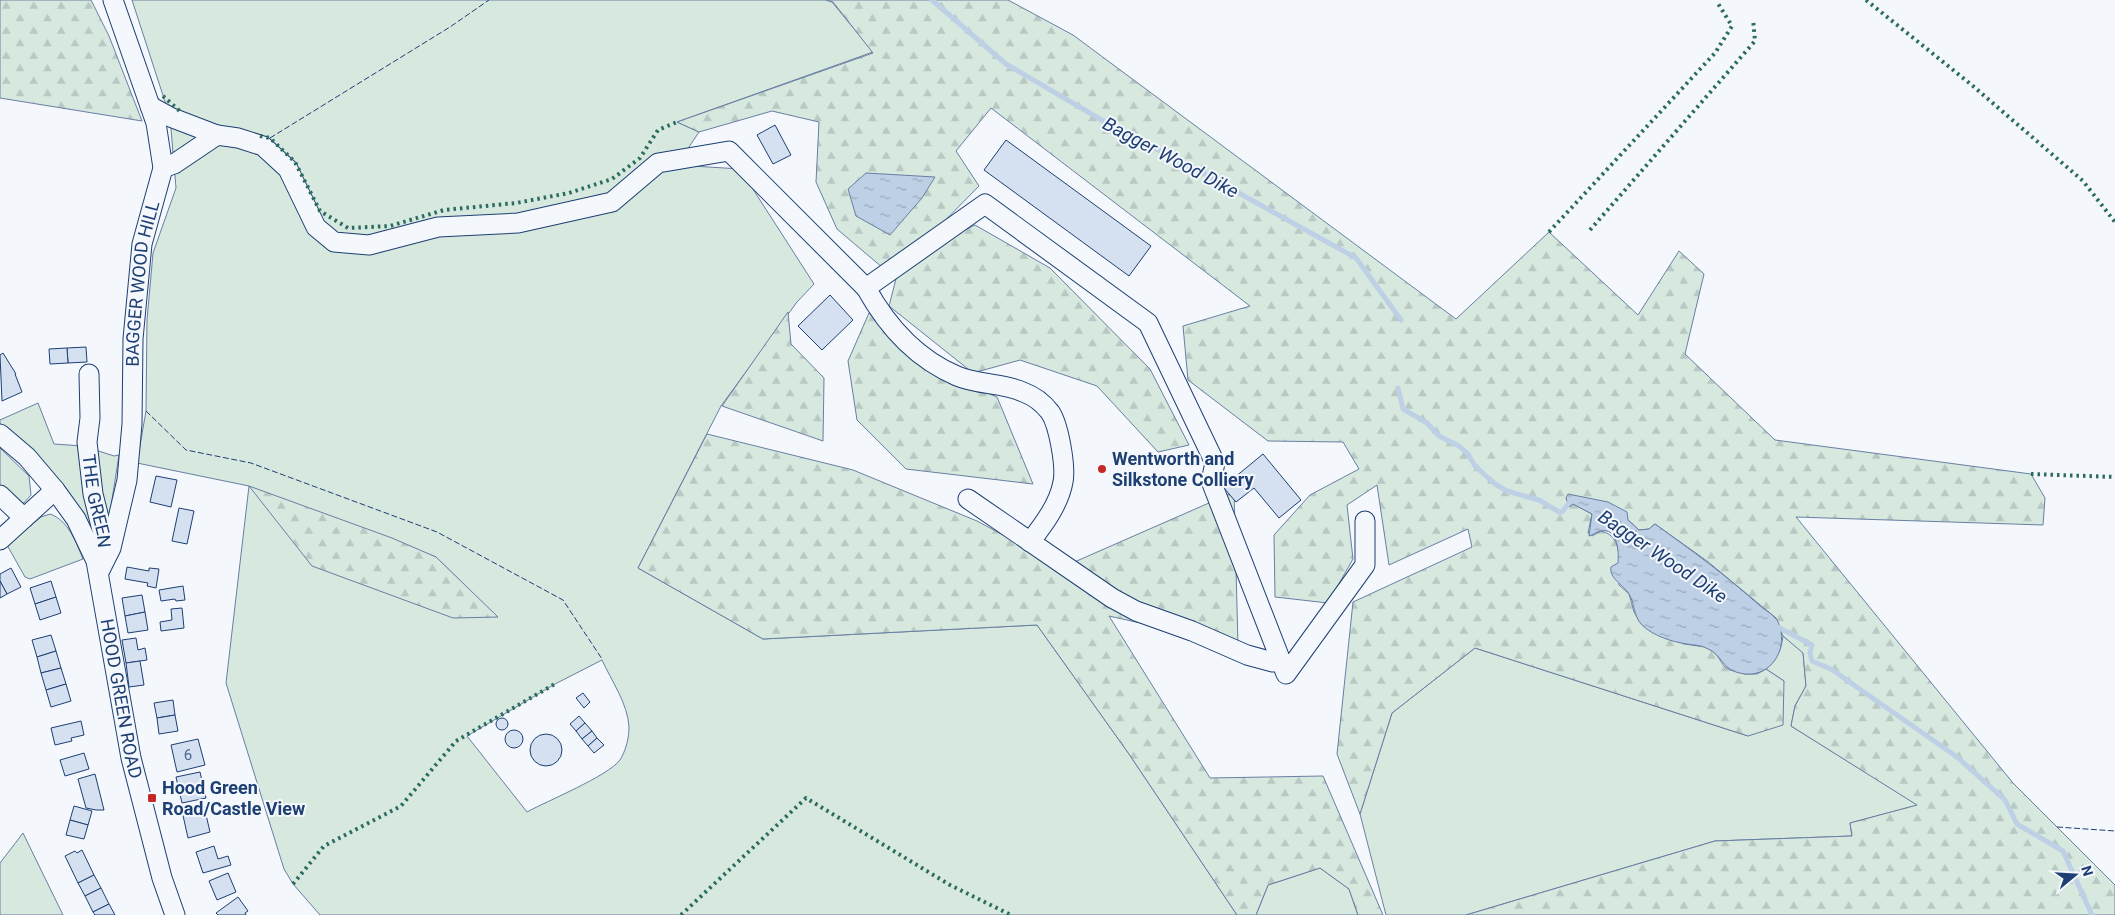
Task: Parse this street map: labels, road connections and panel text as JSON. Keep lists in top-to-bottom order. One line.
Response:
{"streets":{"street":["BAGGER WOOD HILL","THE GREEN","HOOD GREEN ROAD"]},"crossings":[["BAGGER WOOD HILL","THE GREEN"],["BAGGER WOOD HILL","HOOD GREEN ROAD"],["THE GREEN","HOOD GREEN ROAD"]],"water":["Bagger Wood Dike"],"places":{"other":["Wentworth and Silkstone Colliery"],"transit":["Hood Green Road/Castle View"]},"house_numbers":["6"],"north":"right"}
